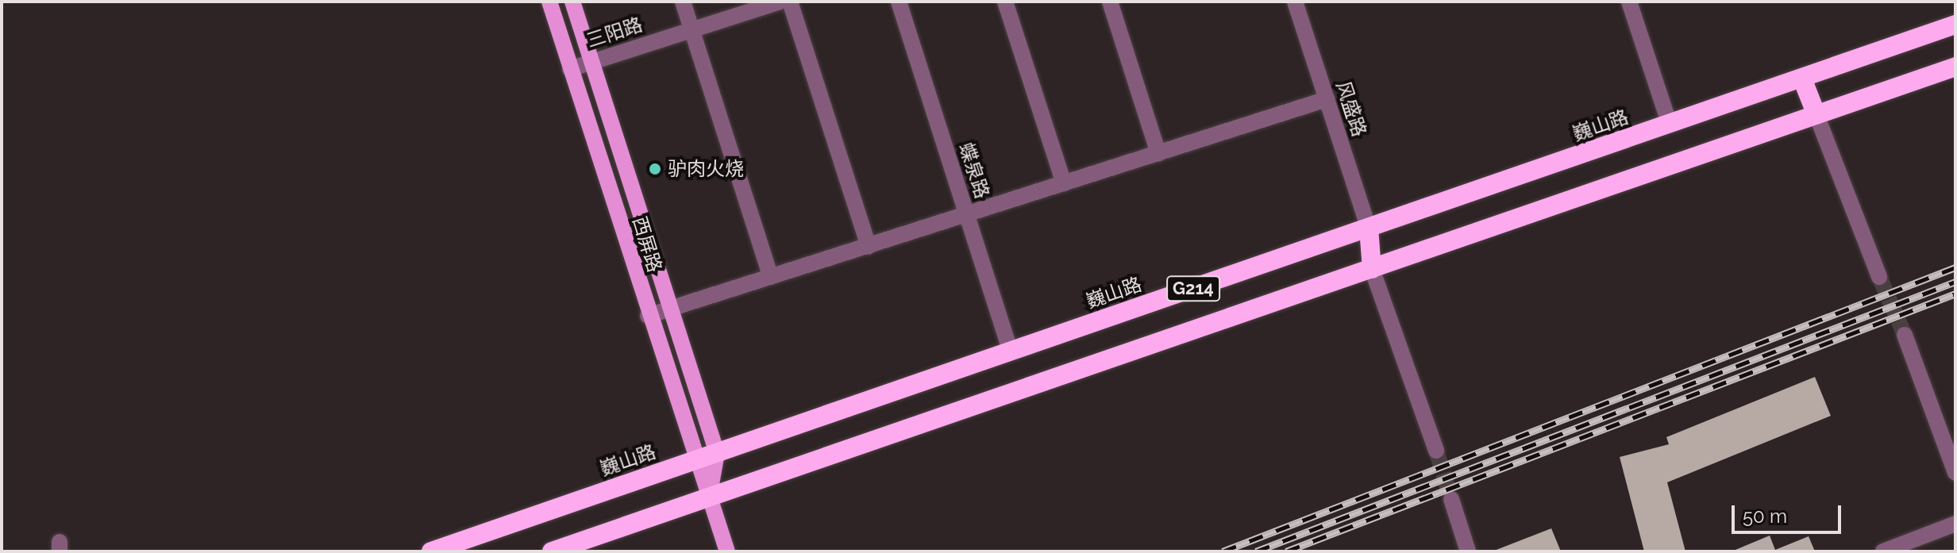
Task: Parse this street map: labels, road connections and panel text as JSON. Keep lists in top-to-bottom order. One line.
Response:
{"streets":{"highway":["巍山路","G214"],"main road":["西屏路"],"street":["三阳路","风盛路","蝶泉路"]},"crossings":[["三阳路","西屏路"],["风盛路","巍山路"],["巍山路","蝶泉路"],["巍山路","西屏路"],["西屏路","G214"]],"places":["驴肉火烧"],"scale_bar":"50 m"}
